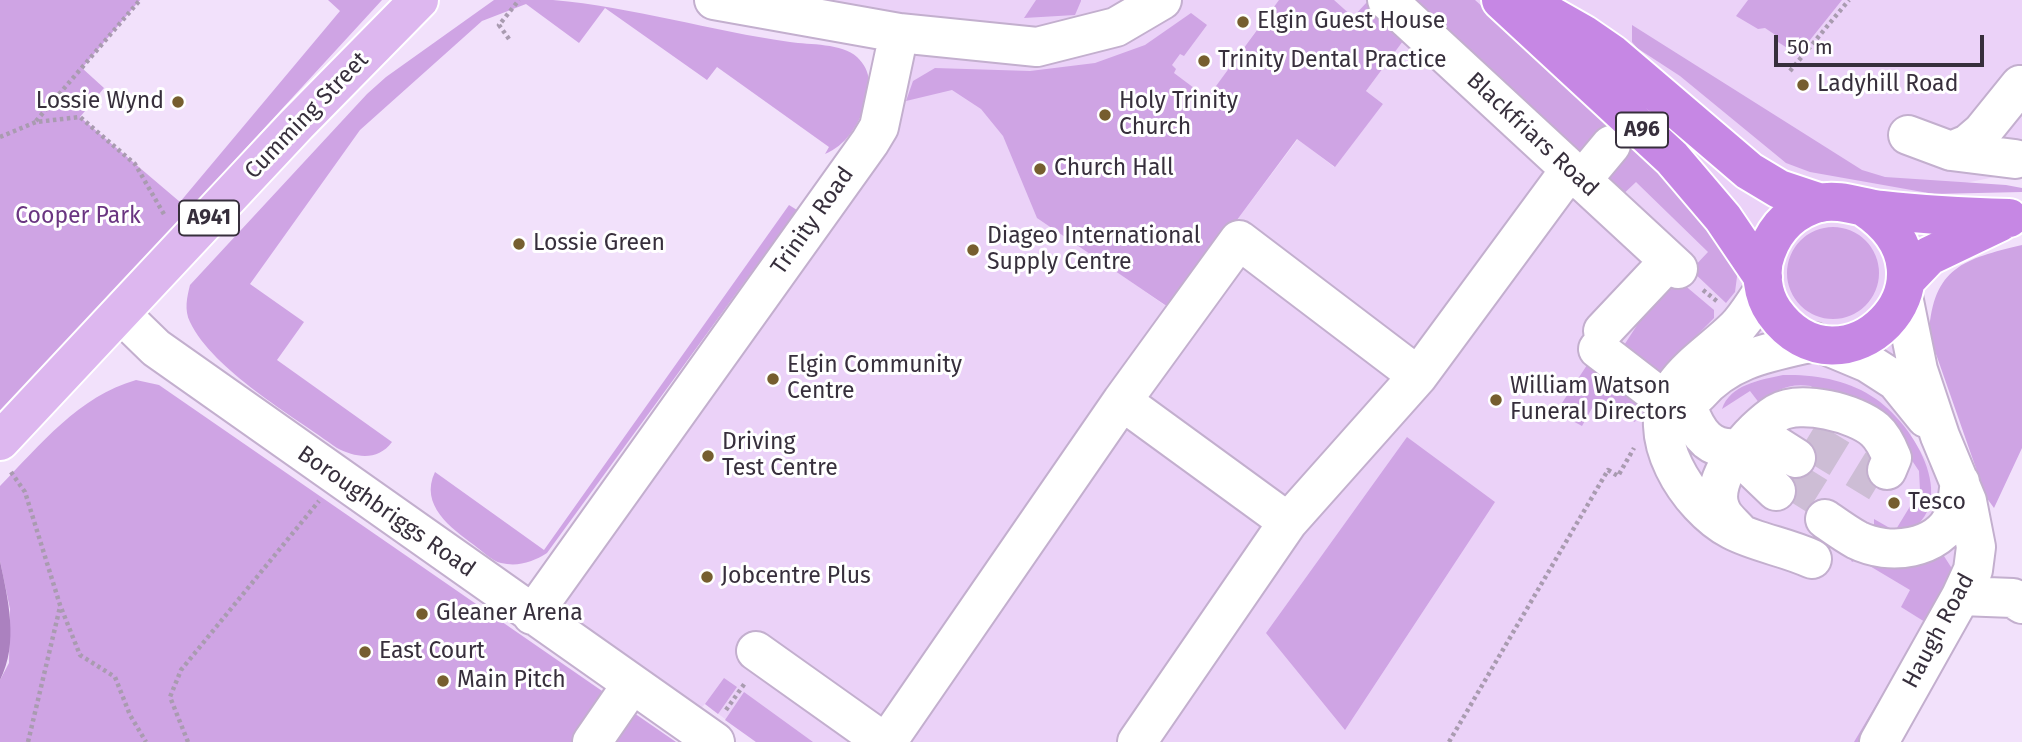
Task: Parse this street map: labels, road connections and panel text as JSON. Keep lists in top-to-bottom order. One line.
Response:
{"streets":{"highway":["A96"],"main road":["Cumming Street","A941"],"street":["Blackfriars Road","Trinity Road","Boroughbriggs Road","Haugh Road"]},"crossings":[["Cumming Street","Boroughbriggs Road"],["A96","Haugh Road"],["Trinity Road","Boroughbriggs Road"]],"parks":["Cooper Park"],"places":["Elgin Guest House","Trinity Dental Practice","Ladyhill Road","Lossie Wynd","Holy Trinity Church","Church Hall","Lossie Green","Diageo International Supply Centre","Elgin Community Centre","William Watson Funeral Directors","Driving Test Centre","Tesco","Jobcentre Plus","Gleaner Arena","East Court","Main Pitch"],"scale_bar":"50 m"}
